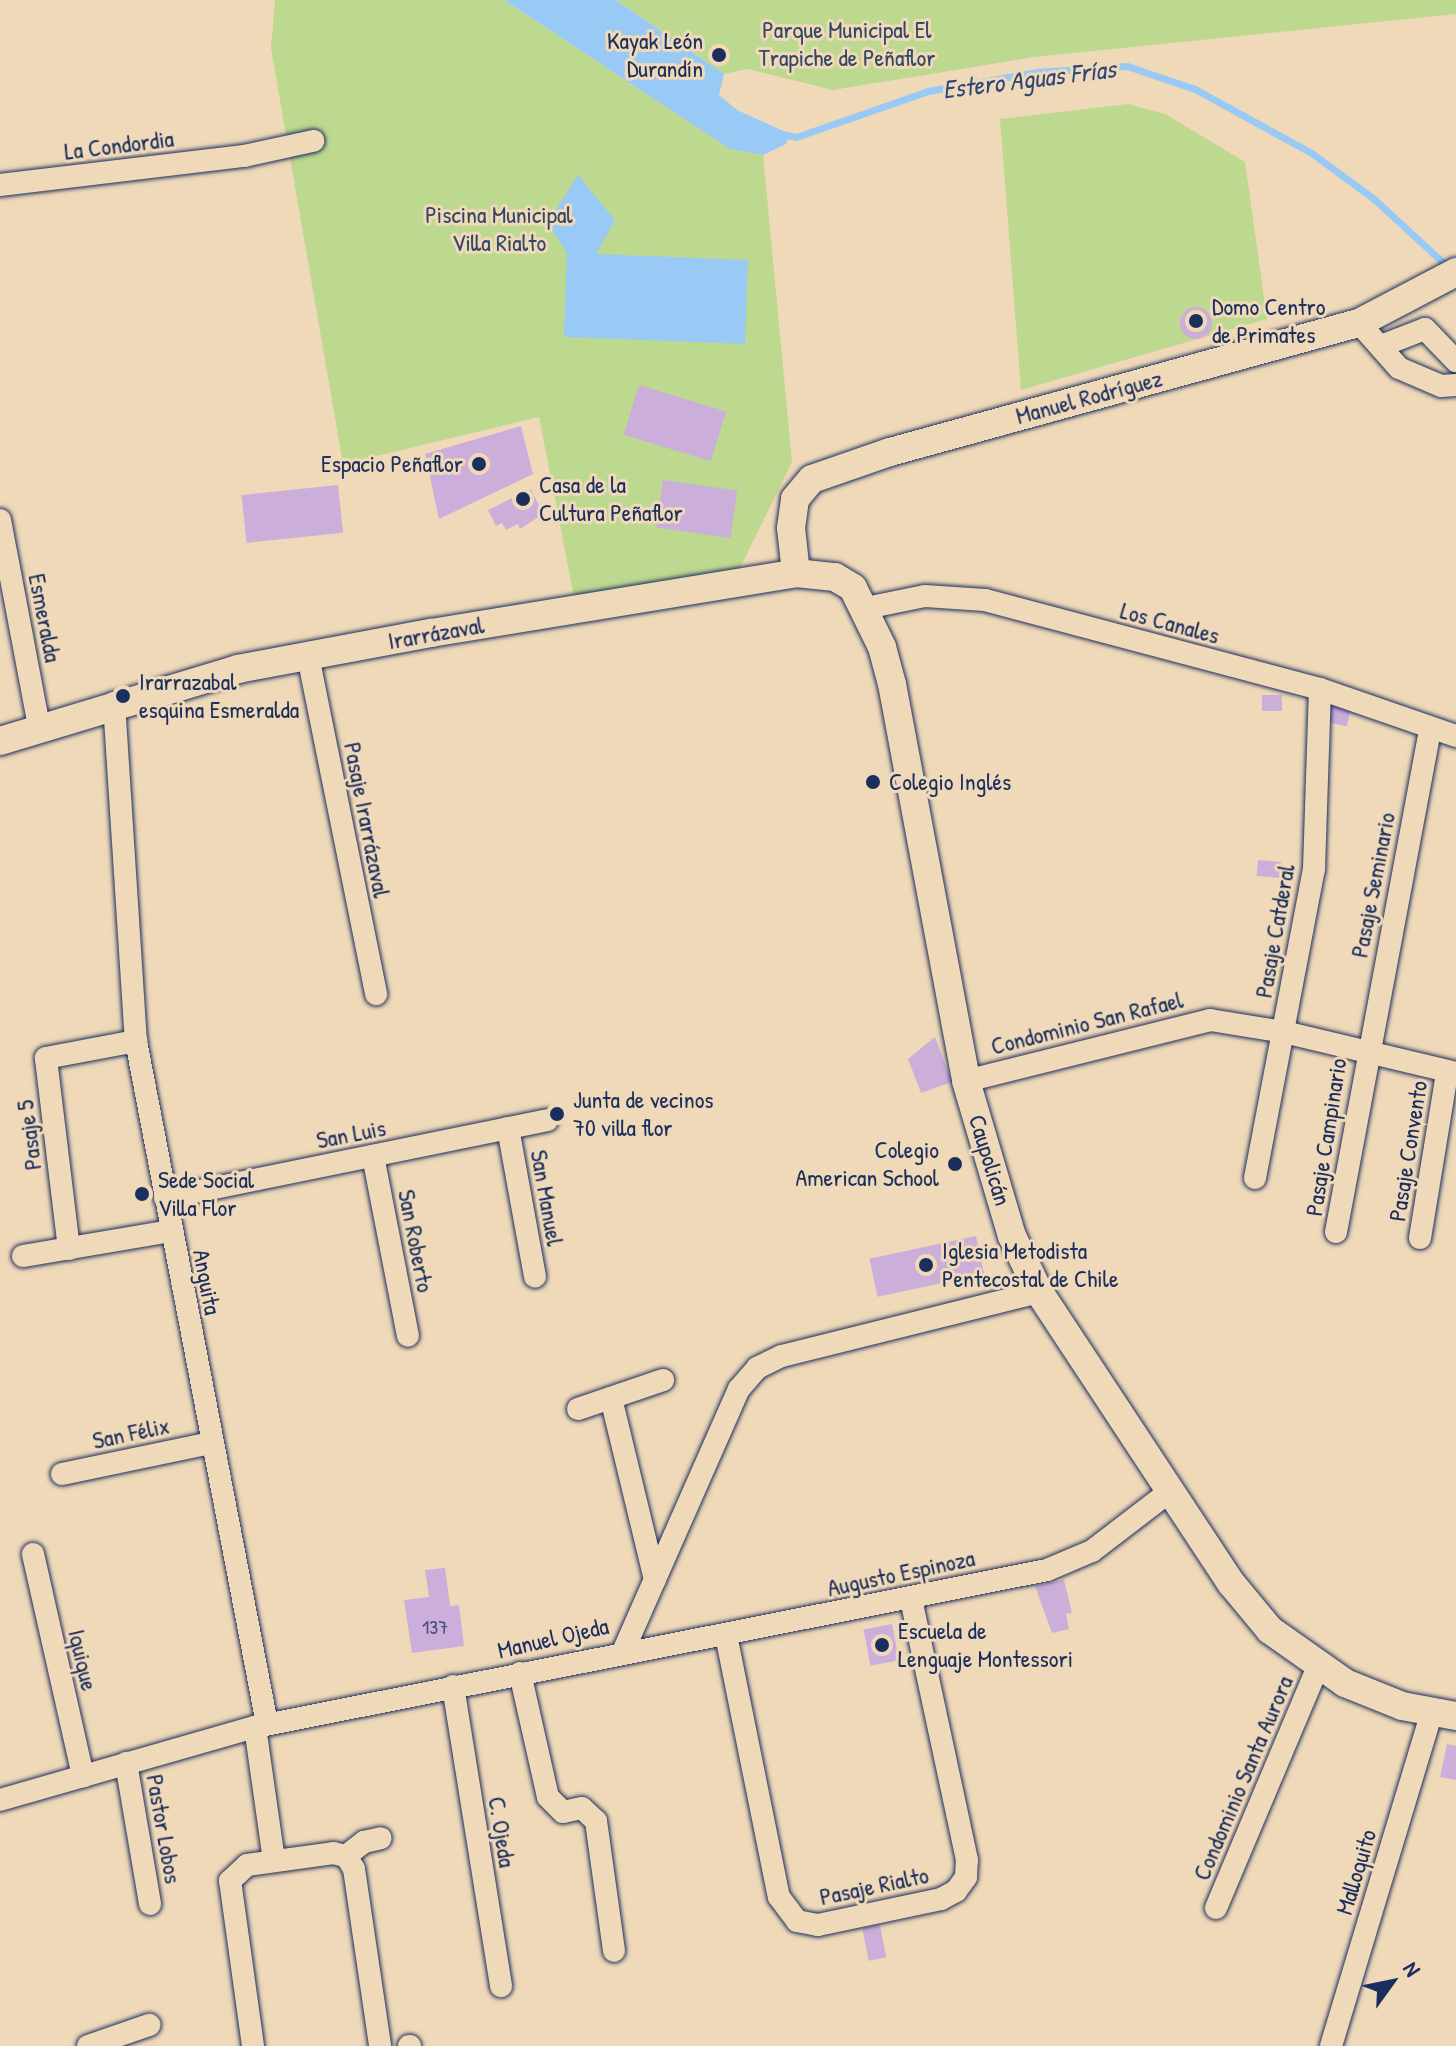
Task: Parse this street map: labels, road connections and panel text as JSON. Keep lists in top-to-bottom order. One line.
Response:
{"streets":{"main road":["Manuel Rodríguez","Irarrázaval","Caupolicán"],"street":["La Condordia","Esmeralda","Los Canales","Pasaje Irarrázaval","Pasaje Seminario","Pasaje Catderal","Condominio San Rafael","San Luis","Pasaje 5","Pasaje Campinario","Pasaje Convento","San Manuel","San Roberto","Anguita","San Félix","Augusto Espinoza","Manuel Ojeda","Iquique","Condominio Santa Aurora","Pastor Lobos","C. Ojeda","Malloquito","Pasaje Rialto"]},"crossings":[["Manuel Rodríguez","Irarrázaval"],["Esmeralda","Irarrázaval"],["Los Canales","Irarrázaval"],["Los Canales","Pasaje Seminario"],["Los Canales","Pasaje Catderal"],["Los Canales","Caupolicán"],["Irarrázaval","Pasaje Irarrázaval"],["Irarrázaval","Caupolicán"],["Irarrázaval","Anguita"],["Pasaje Seminario","Condominio San Rafael"],["Pasaje Seminario","Pasaje Campinario"],["Pasaje Catderal","Condominio San Rafael"],["Condominio San Rafael","Pasaje Campinario"],["Condominio San Rafael","Pasaje Convento"],["Condominio San Rafael","Caupolicán"],["San Luis","San Manuel"],["San Luis","San Roberto"],["San Luis","Anguita"],["Pasaje 5","Anguita"],["Caupolicán","Augusto Espinoza"],["Caupolicán","Manuel Ojeda"],["Caupolicán","Condominio Santa Aurora"],["Caupolicán","Malloquito"],["Anguita","San Félix"],["Anguita","Manuel Ojeda"],["Augusto Espinoza","Manuel Ojeda"],["Augusto Espinoza","Pasaje Rialto"],["Manuel Ojeda","Iquique"],["Manuel Ojeda","Pastor Lobos"],["Manuel Ojeda","C. Ojeda"]],"water":["Estero Aguas Frías"],"parks":["Parque Municipal El Trapiche de Peñaflor","Piscina Municipal Villa Rialto"],"places":["Kayak León Durandín","Domo Centro de Primates","Espacio Peñaflor","Casa de la Cultura Peñaflor","Irarrazabal esquina Esmeralda","Colegio Inglés","Junta de vecinos 70 villa flor","Colegio American School","Sede Social Villa Flor","Iglesia Metodista Pentecostal de Chile","Escuela de Lenguaje Montessori"],"house_numbers":["137"],"north":"top right"}
